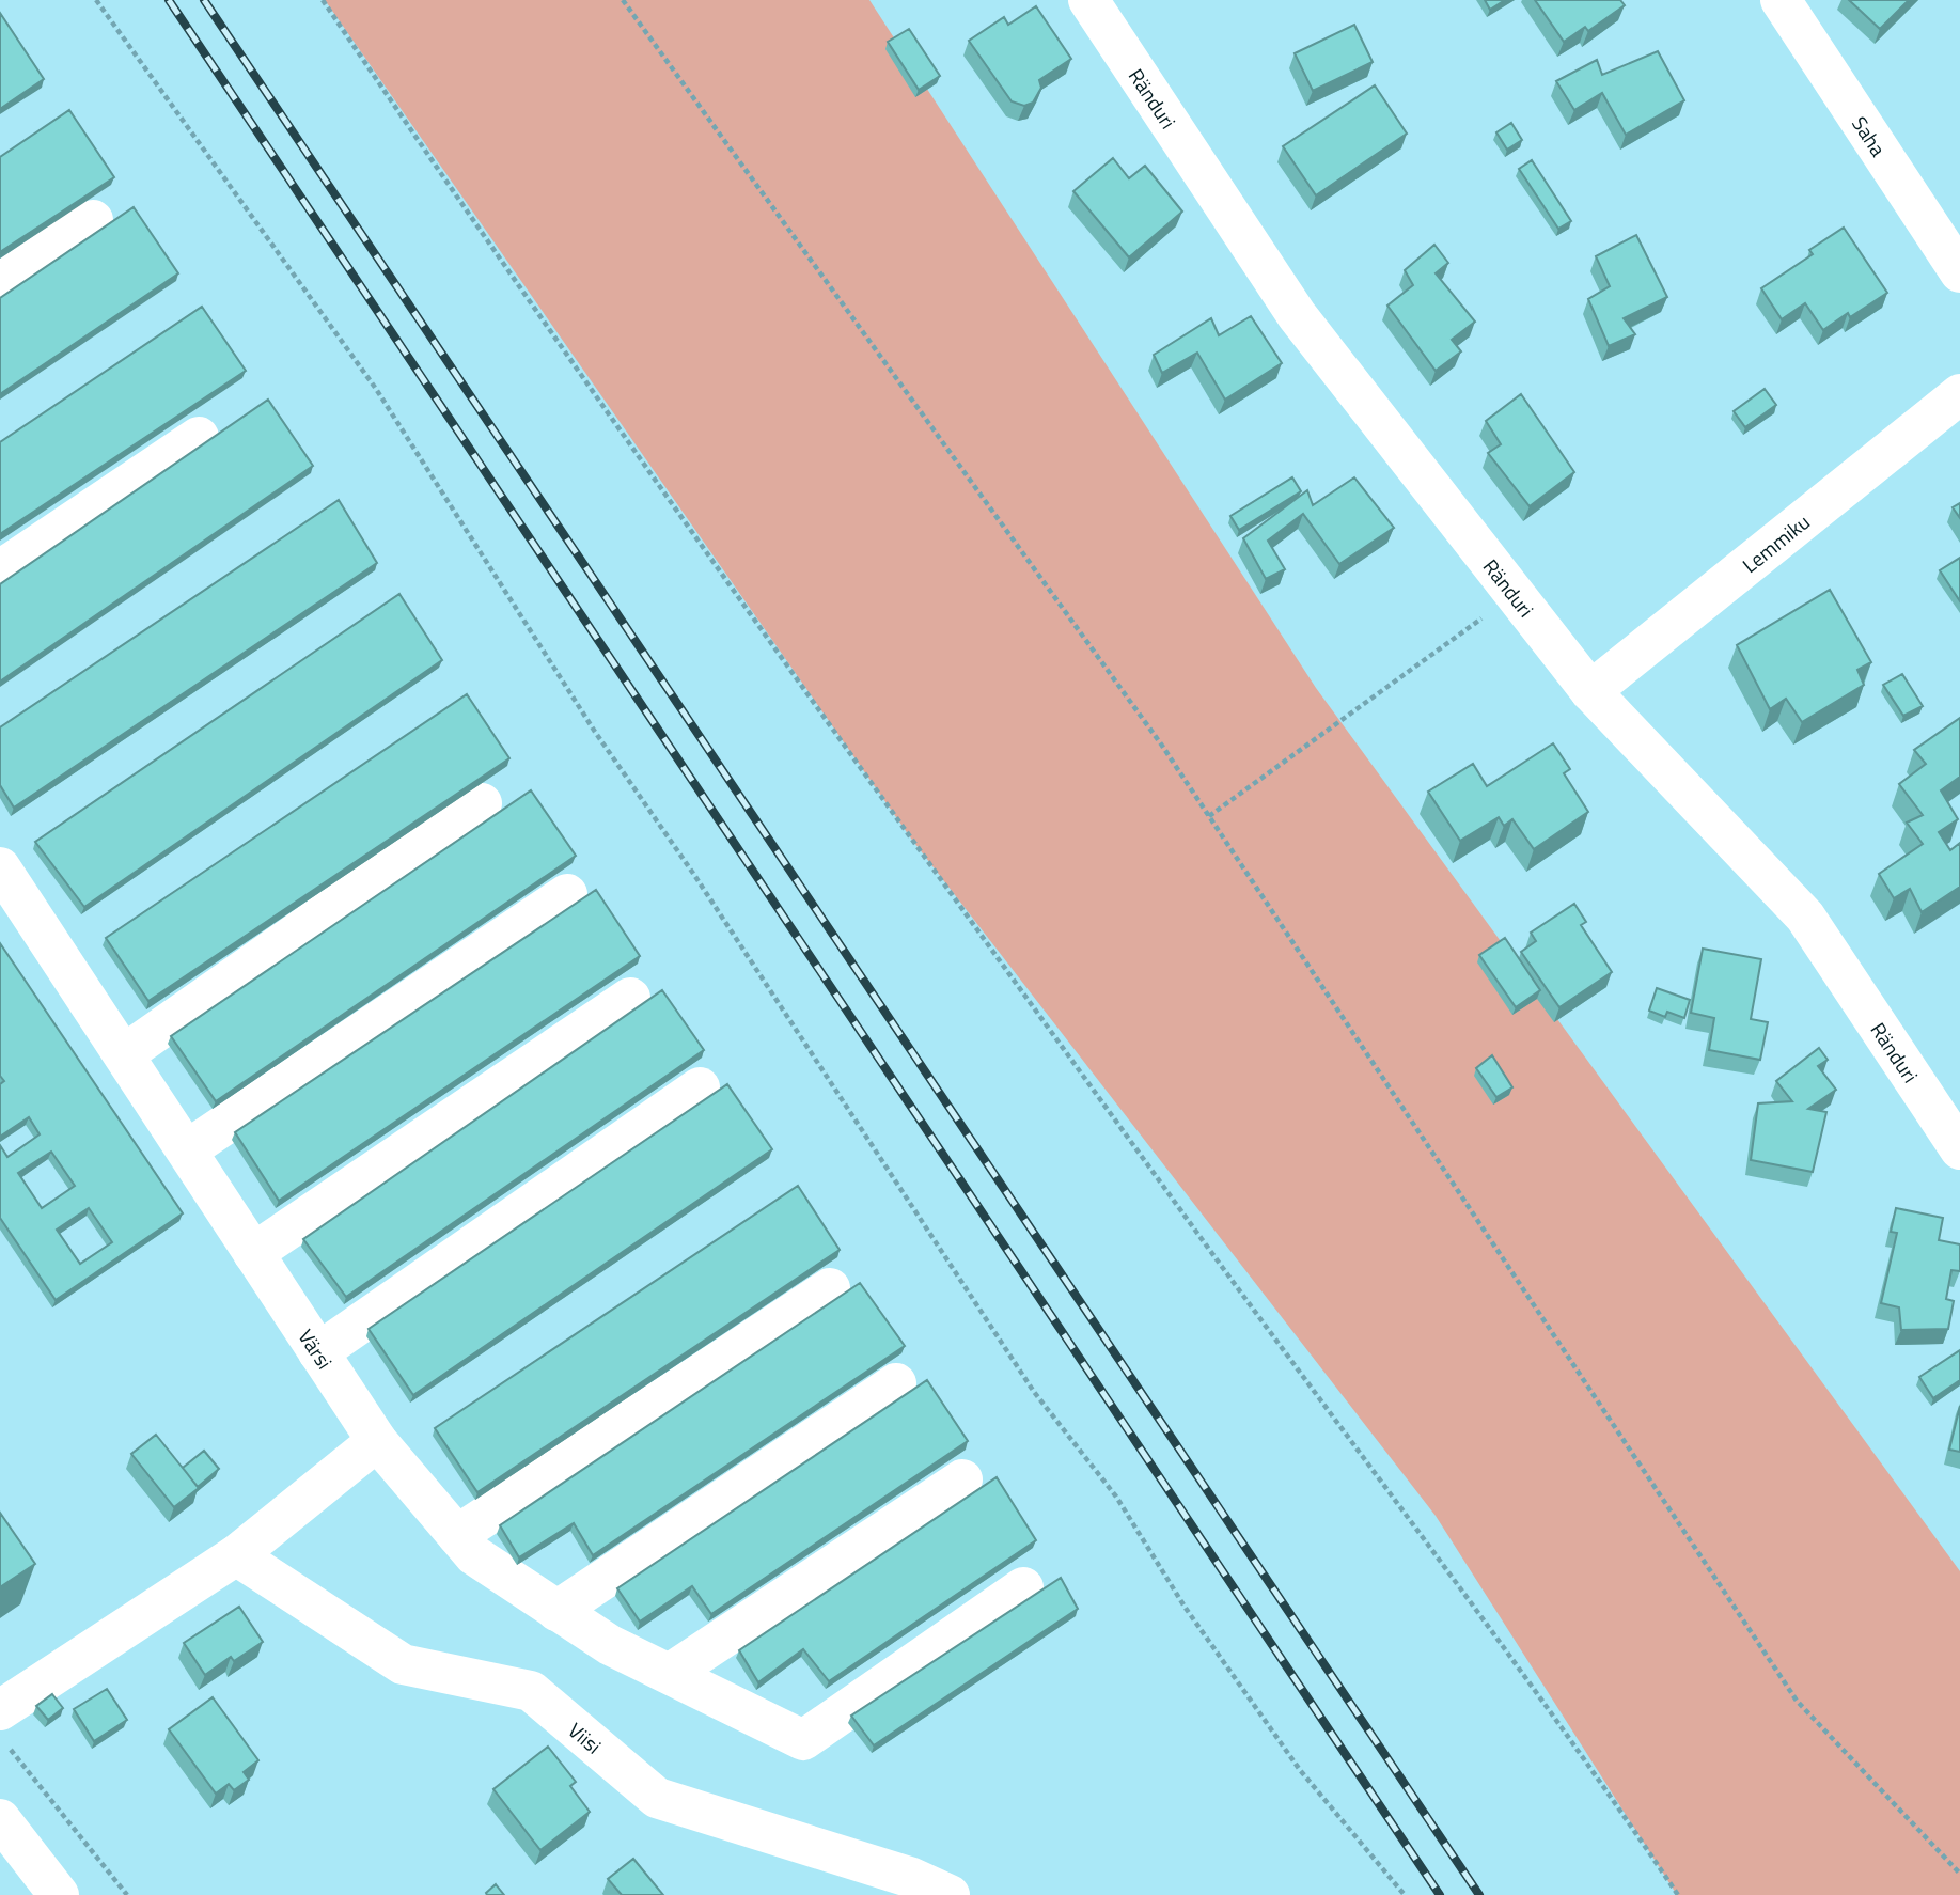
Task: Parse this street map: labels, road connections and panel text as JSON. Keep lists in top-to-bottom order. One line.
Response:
{"streets":{"street":["Ränduri","Saha","Lemmiku","Värsi","Viisi"]},"crossings":[["Ränduri","Lemmiku"]]}
